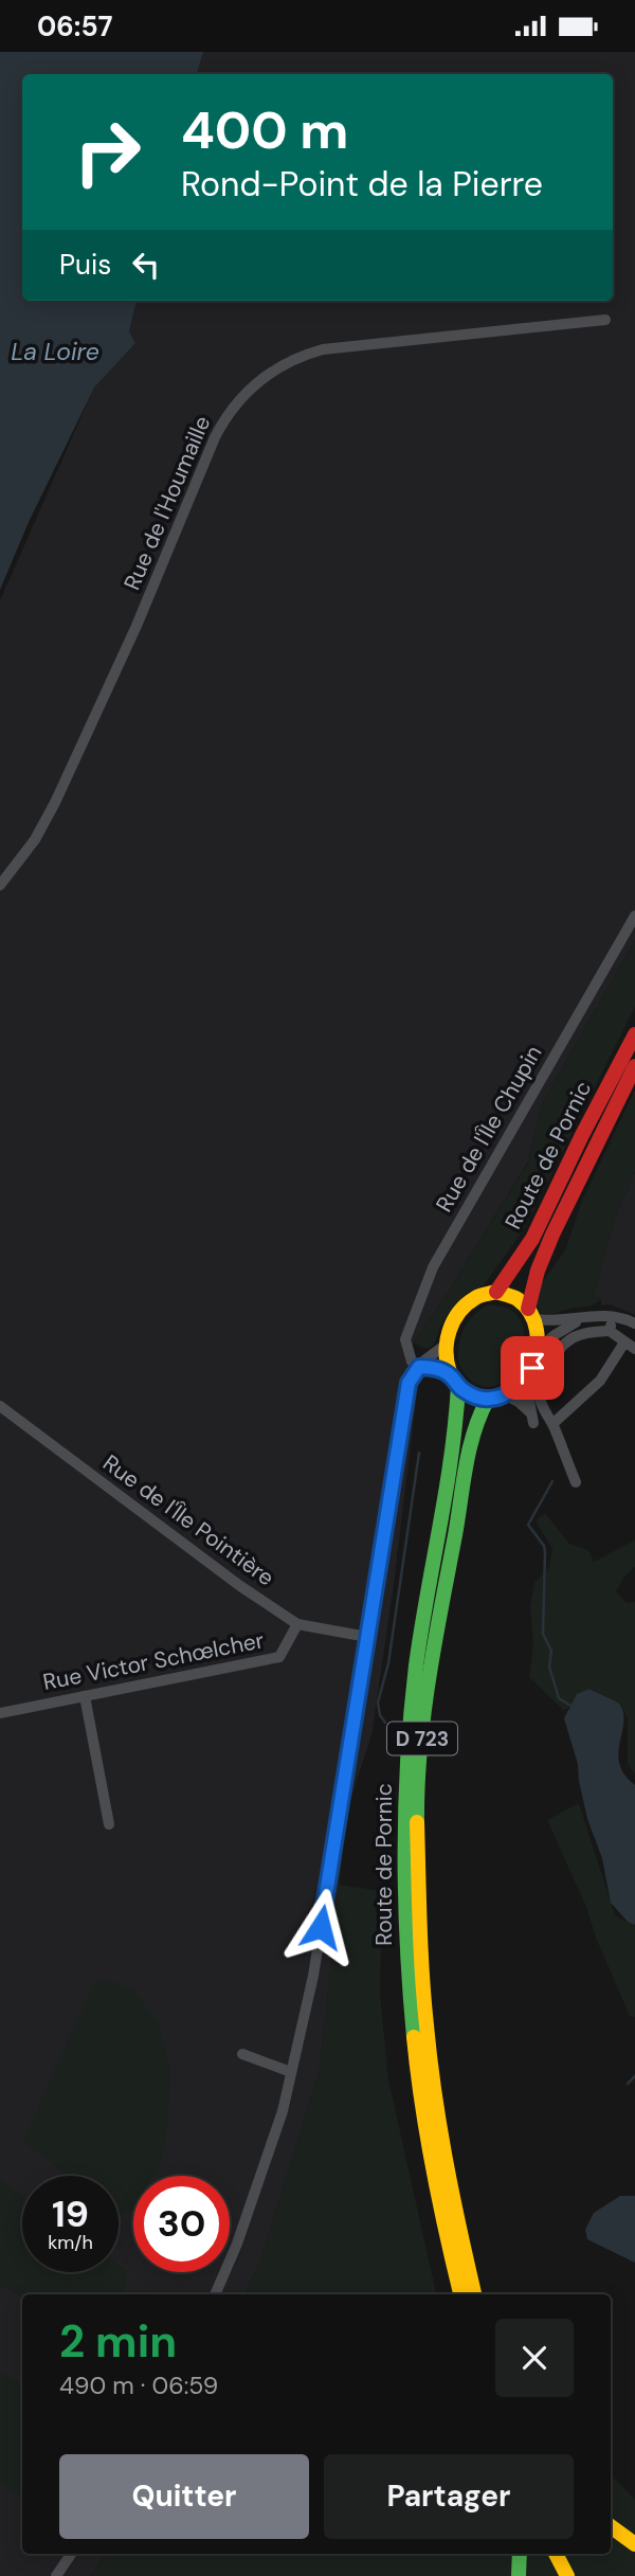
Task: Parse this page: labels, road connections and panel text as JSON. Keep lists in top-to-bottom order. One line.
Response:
{"streets":{"main road":["Route de Pornic","D 723"],"street":["Rue de l'Houmaille","Rue de l'Île Chupin","Rue de l'Île Pointière","Rue Victor Schœlcher"]},"crossings":[["Rue de l'Île Pointière","Rue Victor Schœlcher"]],"water":["La Loire"],"page":{"status":"06:57","turn":["400 m","Rond-Point de la Pierre"],"then":"Puis","speed":"19 km/h","limit":"30","heading":["2 min","490 m · 06:59"],"buttons":["Quitter","Partager"]}}
